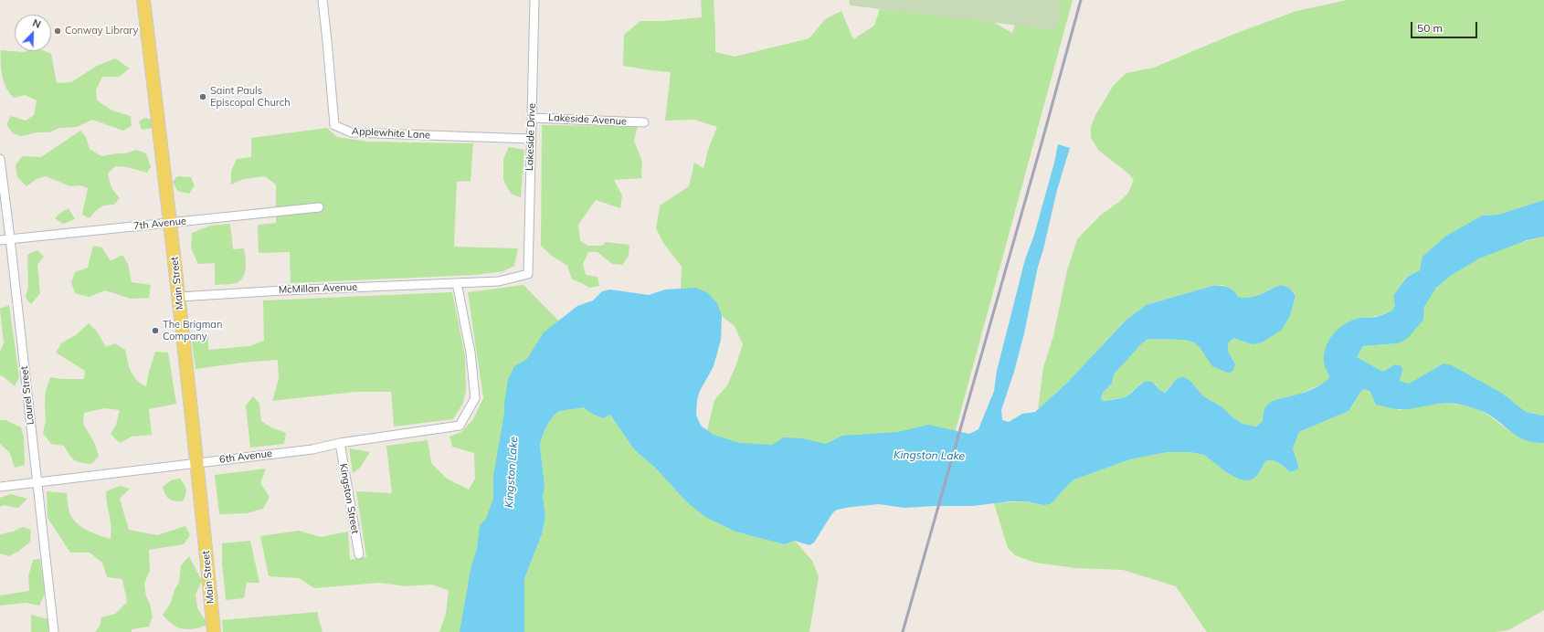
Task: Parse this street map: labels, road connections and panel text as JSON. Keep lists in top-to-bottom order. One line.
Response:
{"streets":{"main road":["Main Street"],"street":["Lakeside Avenue","Applewhite Lane","Lakeside Drive","7th Avenue","McMillan Avenue","Laurel Street","6th Avenue","Kingston Street"]},"crossings":[["Lakeside Avenue","Lakeside Drive"],["Applewhite Lane","Lakeside Drive"],["Lakeside Drive","McMillan Avenue"],["7th Avenue","Main Street"],["7th Avenue","Laurel Street"],["Main Street","McMillan Avenue"],["Main Street","6th Avenue"],["McMillan Avenue","6th Avenue"],["Laurel Street","6th Avenue"],["6th Avenue","Kingston Street"]],"water":["Kingston Lake"],"places":["Conway Library","Saint Pauls Episcopal Church","The Brigman Company"],"scale_bar":"50 m","north":"top right"}
